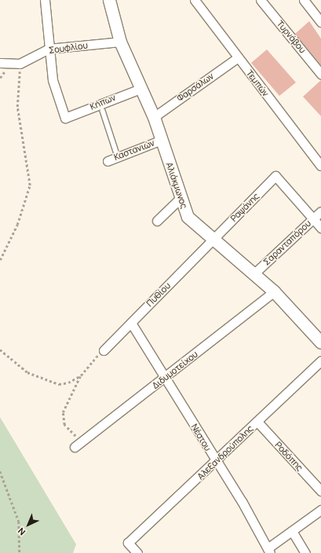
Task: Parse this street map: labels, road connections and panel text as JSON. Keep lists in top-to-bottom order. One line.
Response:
{"streets":{"street":["Τυρνάβου","Σουφλίου","Τεμπών","Φαρσάλων","Κήπων","Καστανιών","Αλιάκμωνος","Ραψάνης","Σαρανταπόρου","Πυθίου","Διδυμοτείχου","Νέστου","Αλεξανδρούπολης","Ροδόπης"]},"crossings":[["Σουφλίου","Κήπων"],["Σουφλίου","Αλιάκμωνος"],["Τεμπών","Φαρσάλων"],["Φαρσάλων","Αλιάκμωνος"],["Κήπων","Αλιάκμωνος"],["Καστανιών","Αλιάκμωνος"],["Αλιάκμωνος","Ραψάνης"],["Αλιάκμωνος","Σαρανταπόρου"],["Αλιάκμωνος","Πυθίου"],["Αλιάκμωνος","Διδυμοτείχου"],["Ραψάνης","Σαρανταπόρου"],["Ραψάνης","Πυθίου"],["Πυθίου","Νέστου"],["Διδυμοτείχου","Νέστου"],["Νέστου","Αλεξανδρούπολης"],["Αλεξανδρούπολης","Ροδόπης"]],"north":"bottom left"}
